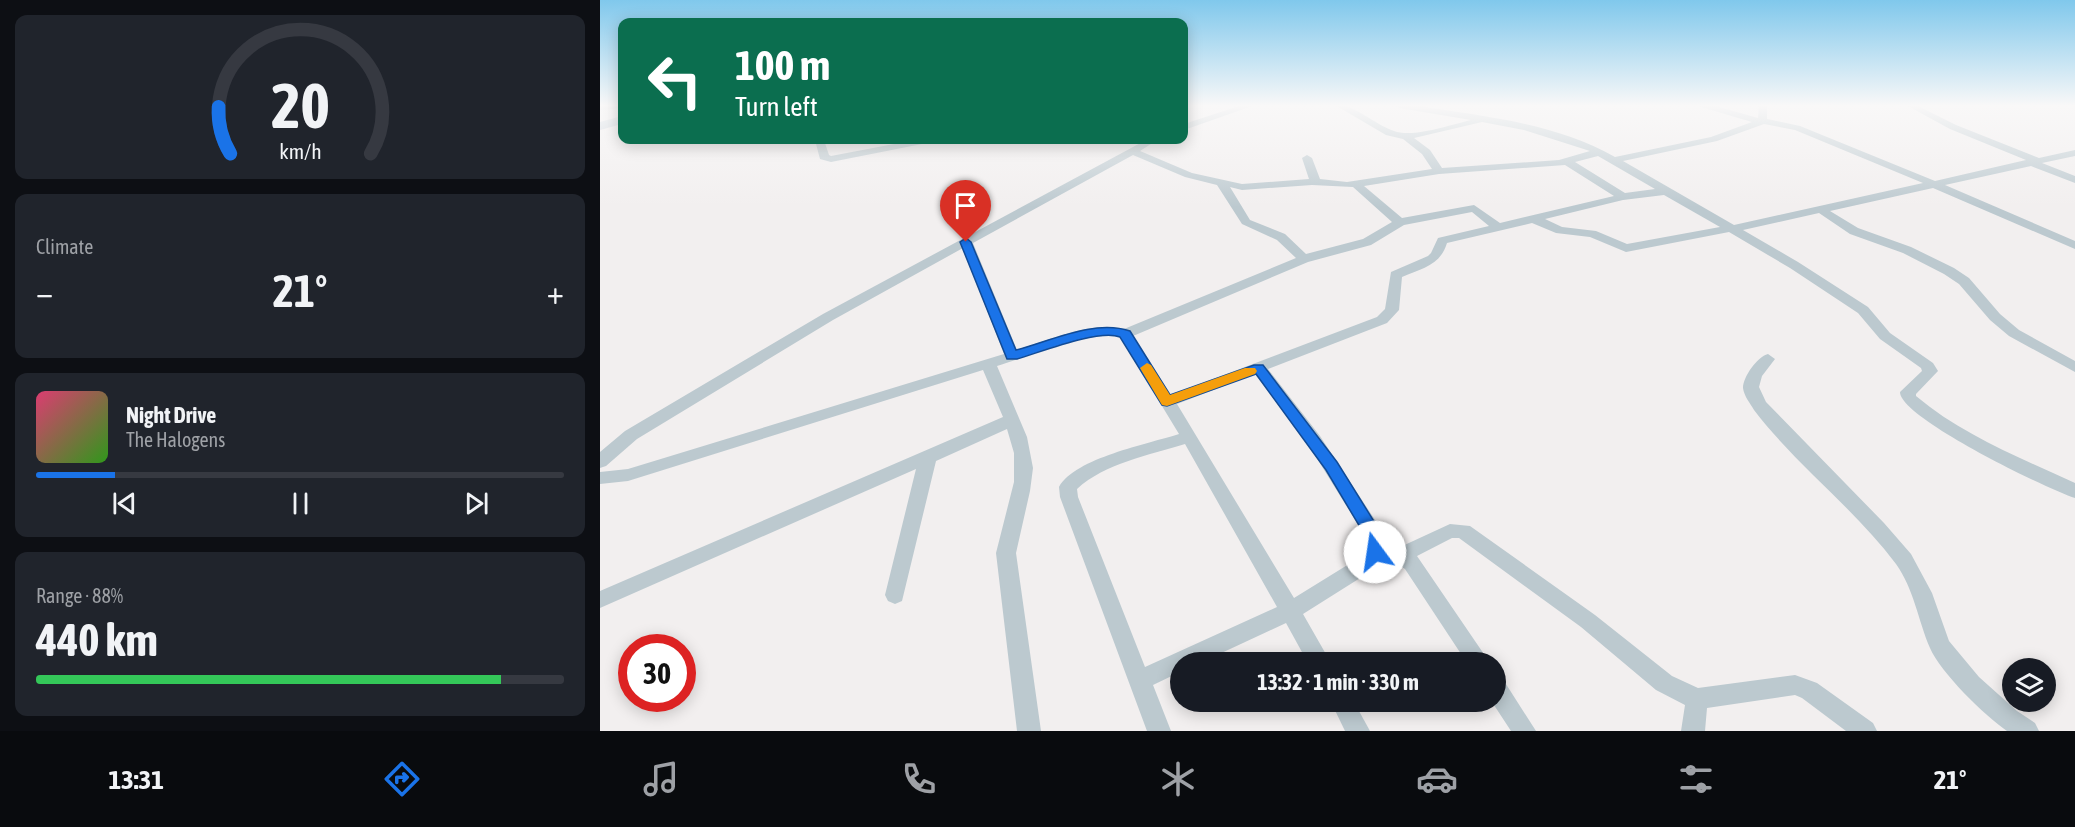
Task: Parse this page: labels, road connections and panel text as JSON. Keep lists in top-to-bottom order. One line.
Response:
{"page":{"turn":["100 m","Turn left"],"tile":["Climate",["Range · 88%","440 km"]],"heat":["−","21°","+"],"song":["Night Drive","The Halogens"],"limit":"30","trip":"13:32 · 1 min · 330 m","tabs":["13:31","21°"],"gauge":["20","km/h"]}}
